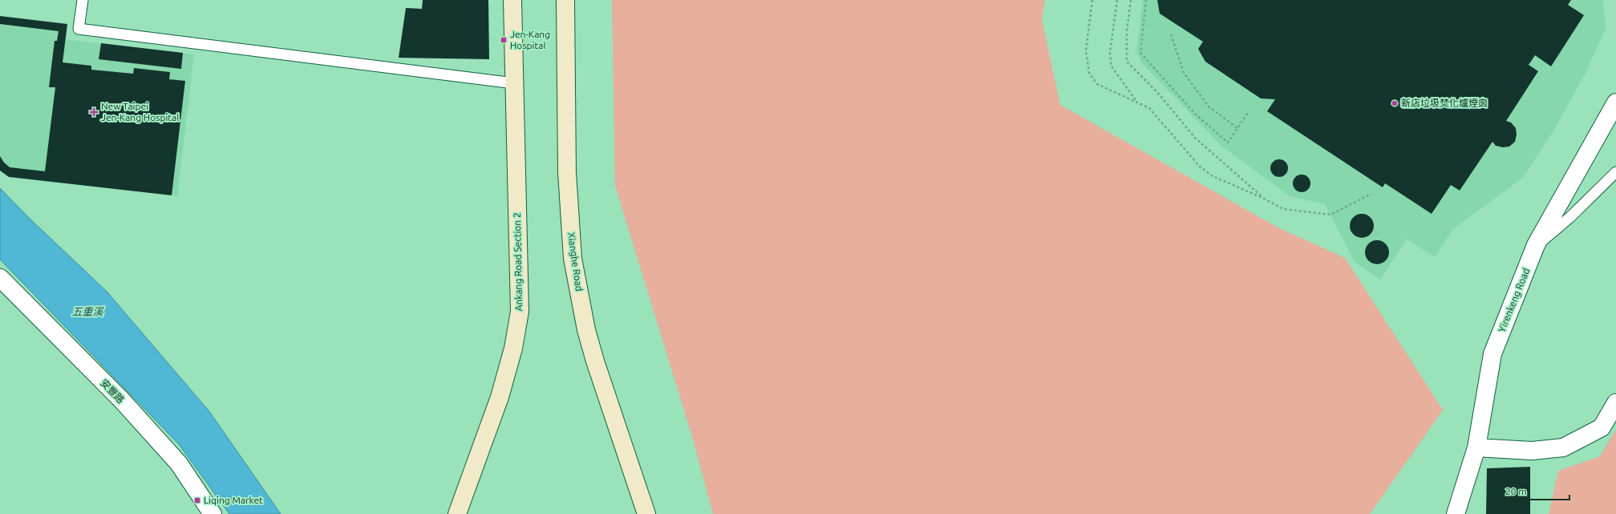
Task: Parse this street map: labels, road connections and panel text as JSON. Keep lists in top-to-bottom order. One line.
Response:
{"streets":{"main road":["Ankang Road Section 2","Xianghe Road"],"street":["Yirenkeng Road","安豐路"]},"water":["五重溪"],"places":{"transit":["Jen-Kang Hospital","Liqing Market"],"other":["新店垃圾焚化爐煙囪"],"health":["New Taipei Jen-Kang Hospital"]},"scale_bar":"20 m"}
